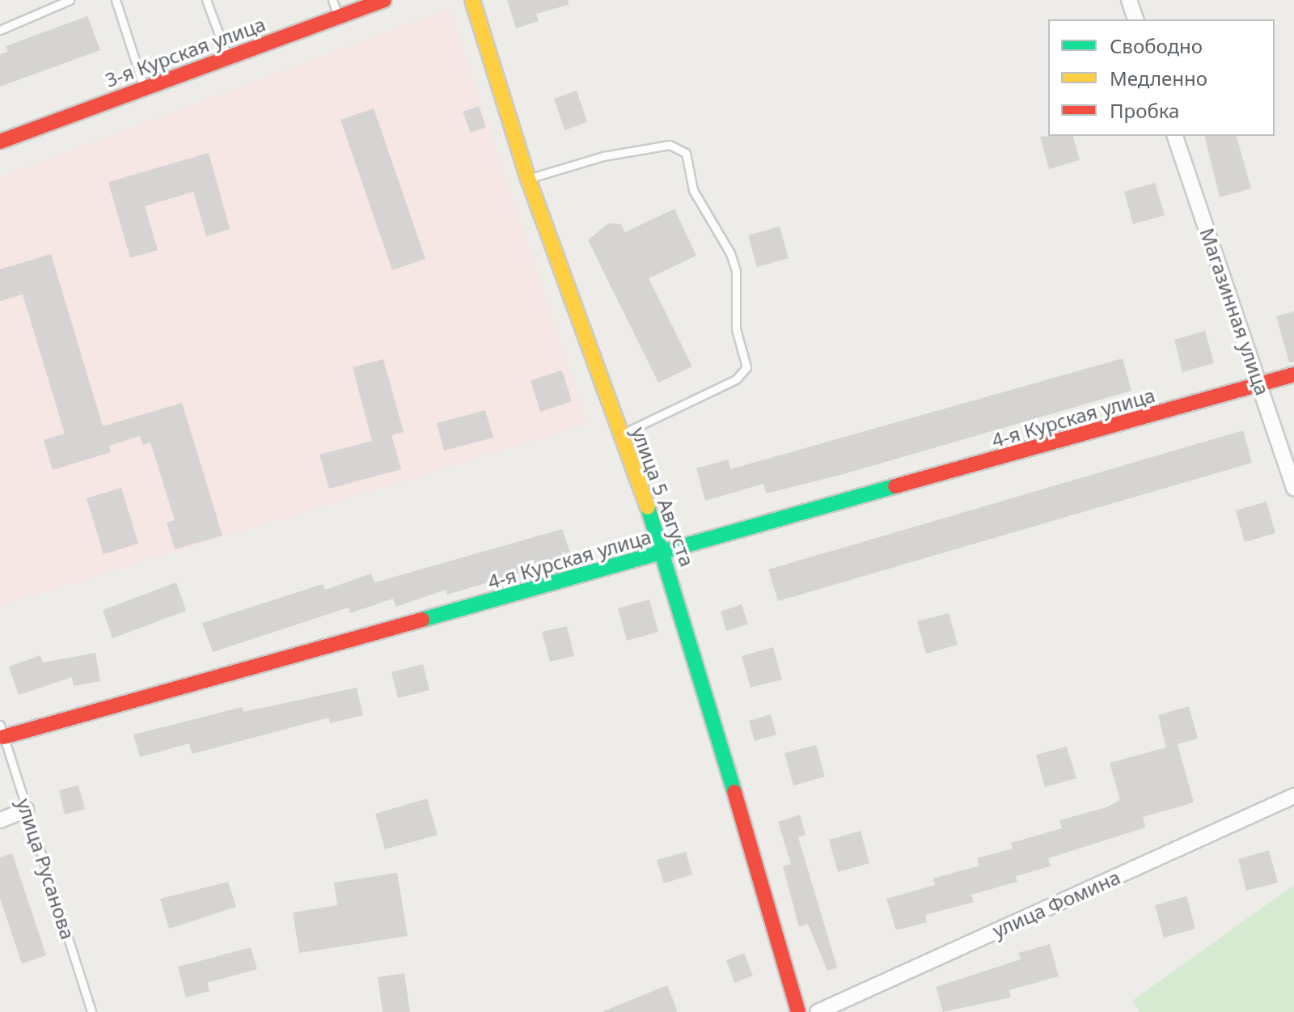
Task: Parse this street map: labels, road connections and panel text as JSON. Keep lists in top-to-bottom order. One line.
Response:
{"streets":{"main road":["3-я Курская улица","4-я Курская улица","улица 5 Августа"],"street":["Магазинная улица","улица Фомина"],"lane":["улица Русанова"]},"crossings":[["Магазинная улица","4-я Курская улица"],["4-я Курская улица","улица 5 Августа"],["4-я Курская улица","улица Русанова"]],"legend":["Свободно","Медленно","Пробка"]}
